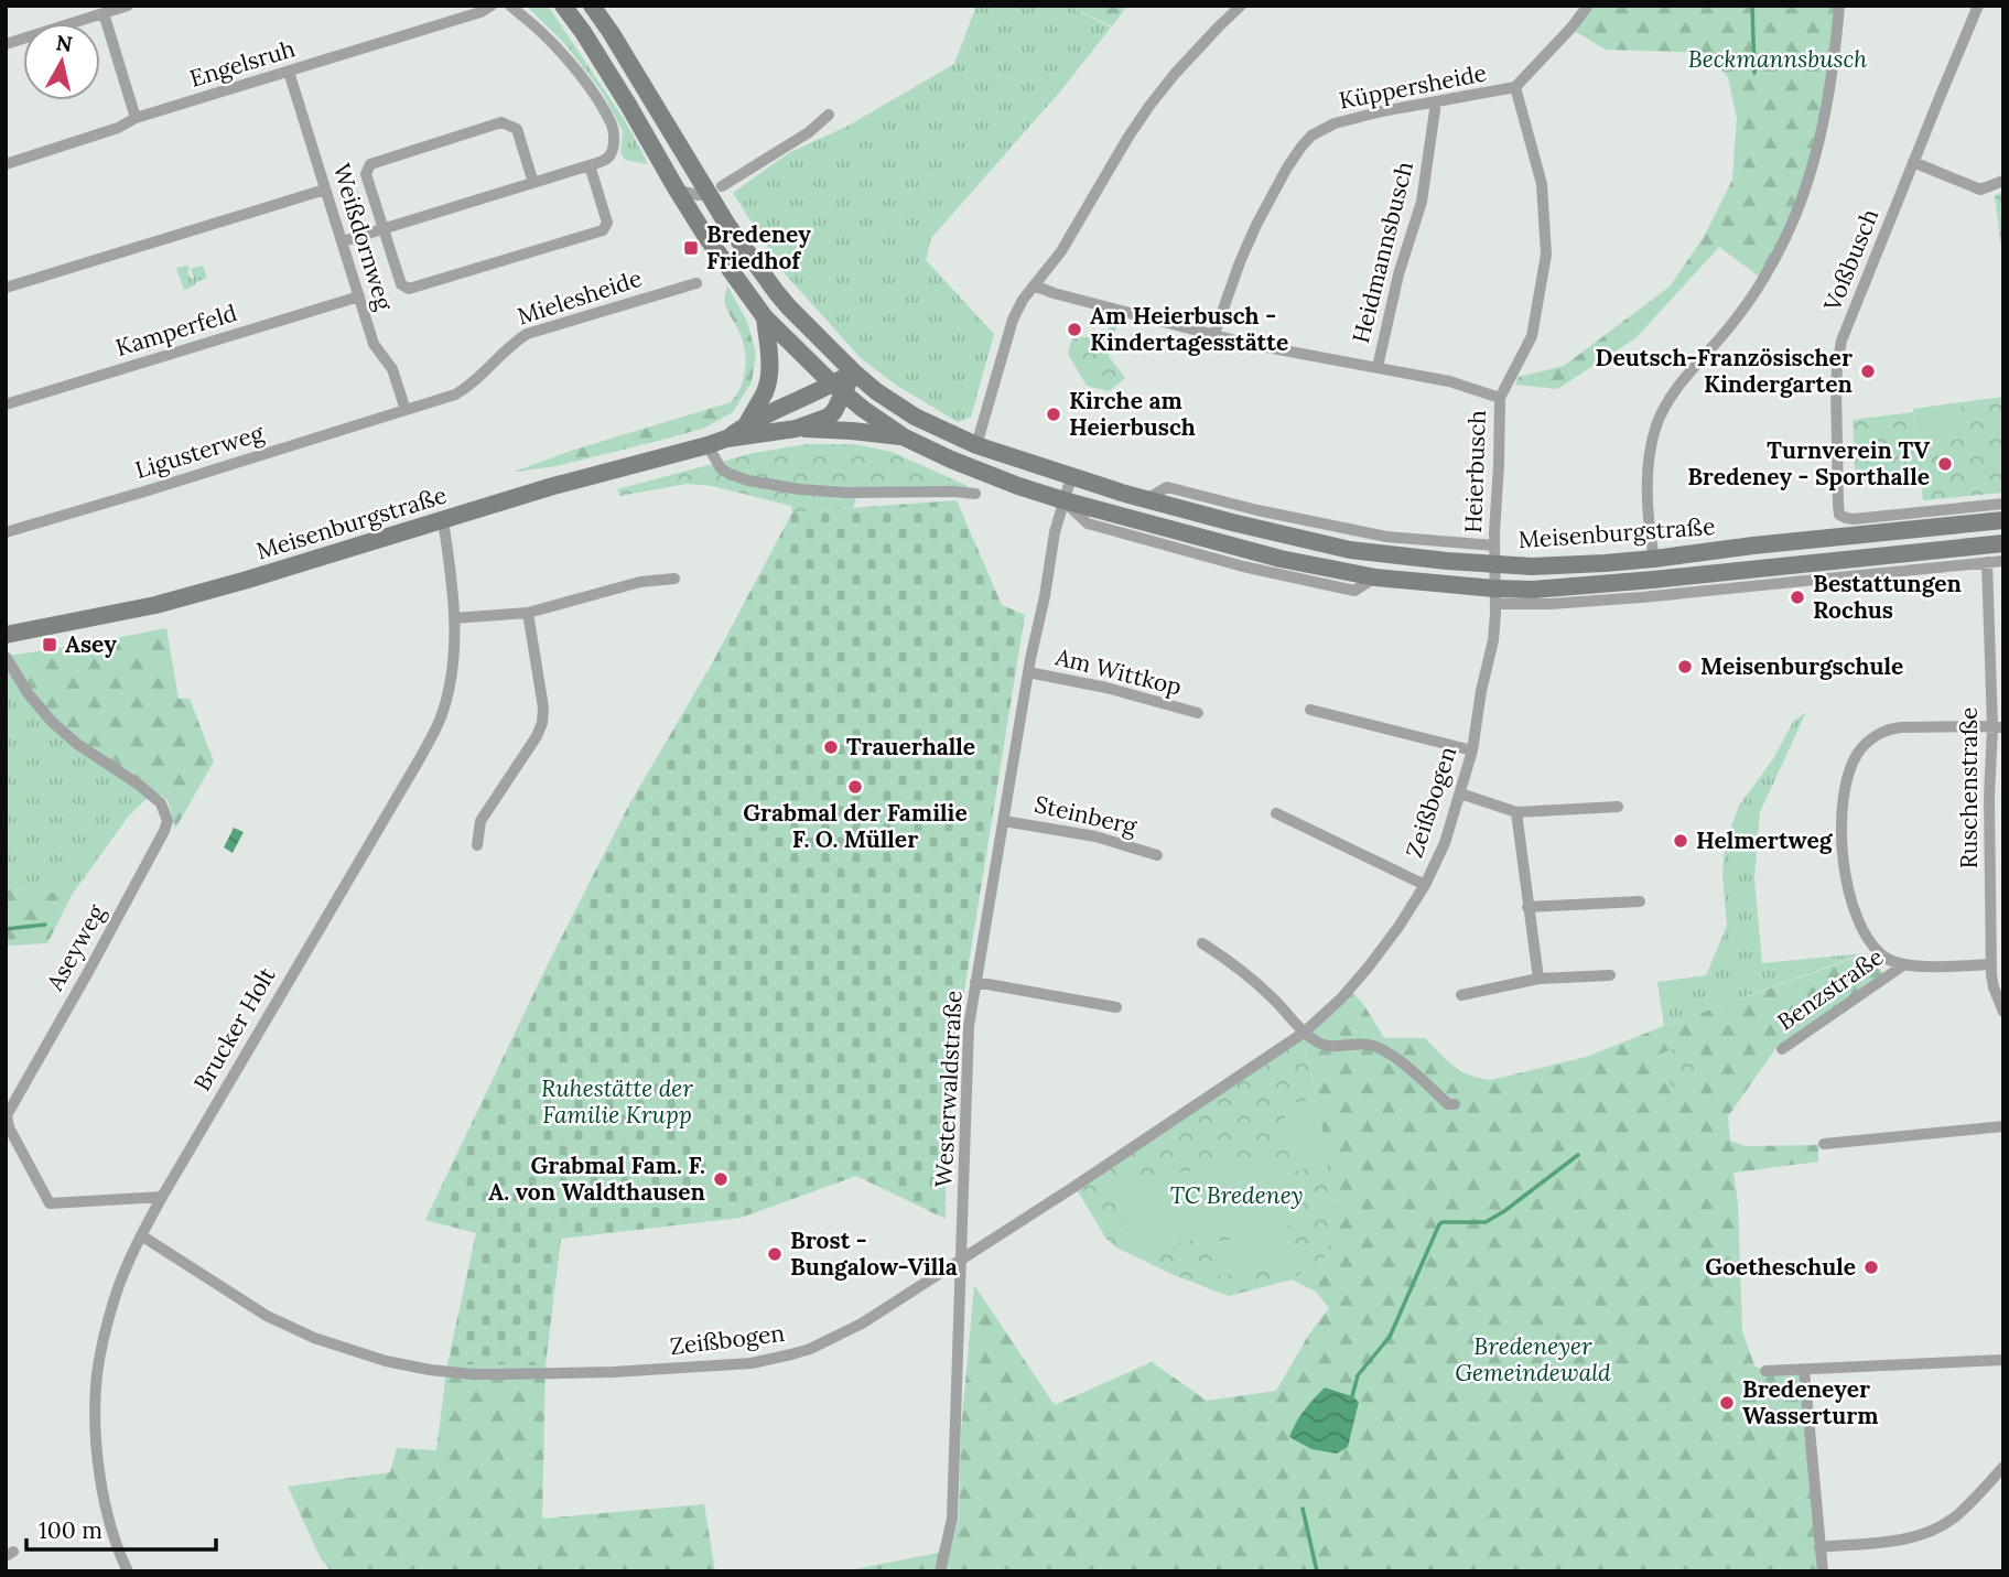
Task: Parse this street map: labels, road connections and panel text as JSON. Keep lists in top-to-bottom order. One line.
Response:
{"streets":{"main road":["Meisenburgstraße"],"street":["Engelsruh","Küppersheide","Weißdornweg","Heidmannsbusch","Voßbusch","Mielesheide","Kamperfeld","Ligusterweg","Heierbusch","Am Wittkop","Ruschenstraße","Zeißbogen","Steinberg","Aseyweg","Benzstraße","Brucker Holt","Westerwaldstraße"]},"crossings":[["Engelsruh","Weißdornweg"],["Küppersheide","Heidmannsbusch"],["Küppersheide","Heierbusch"],["Weißdornweg","Mielesheide"],["Weißdornweg","Kamperfeld"],["Weißdornweg","Ligusterweg"],["Mielesheide","Ligusterweg"],["Heierbusch","Meisenburgstraße"],["Heierbusch","Zeißbogen"],["Meisenburgstraße","Ruschenstraße"],["Meisenburgstraße","Zeißbogen"],["Meisenburgstraße","Brucker Holt"],["Meisenburgstraße","Westerwaldstraße"],["Am Wittkop","Westerwaldstraße"],["Zeißbogen","Brucker Holt"],["Zeißbogen","Westerwaldstraße"],["Steinberg","Westerwaldstraße"],["Aseyweg","Brucker Holt"]],"parks":["Beckmannsbusch","Ruhestätte der Familie Krupp","TC Bredeney","Bredeneyer Gemeindewald"],"places":{"transit":["Bredeney Friedhof","Asey"],"other":["Am Heierbusch - Kindertagesstätte","Deutsch-Französischer Kindergarten","Kirche am Heierbusch","Turnverein TV Bredeney - Sporthalle","Bestattungen Rochus","Meisenburgschule","Trauerhalle","Grabmal der Familie F. O. Müller","Helmertweg","Grabmal Fam. F. A. von Waldthausen","Brost - Bungalow-Villa","Goetheschule","Bredeneyer Wasserturm"]},"scale_bar":"100 m","north":"top"}
